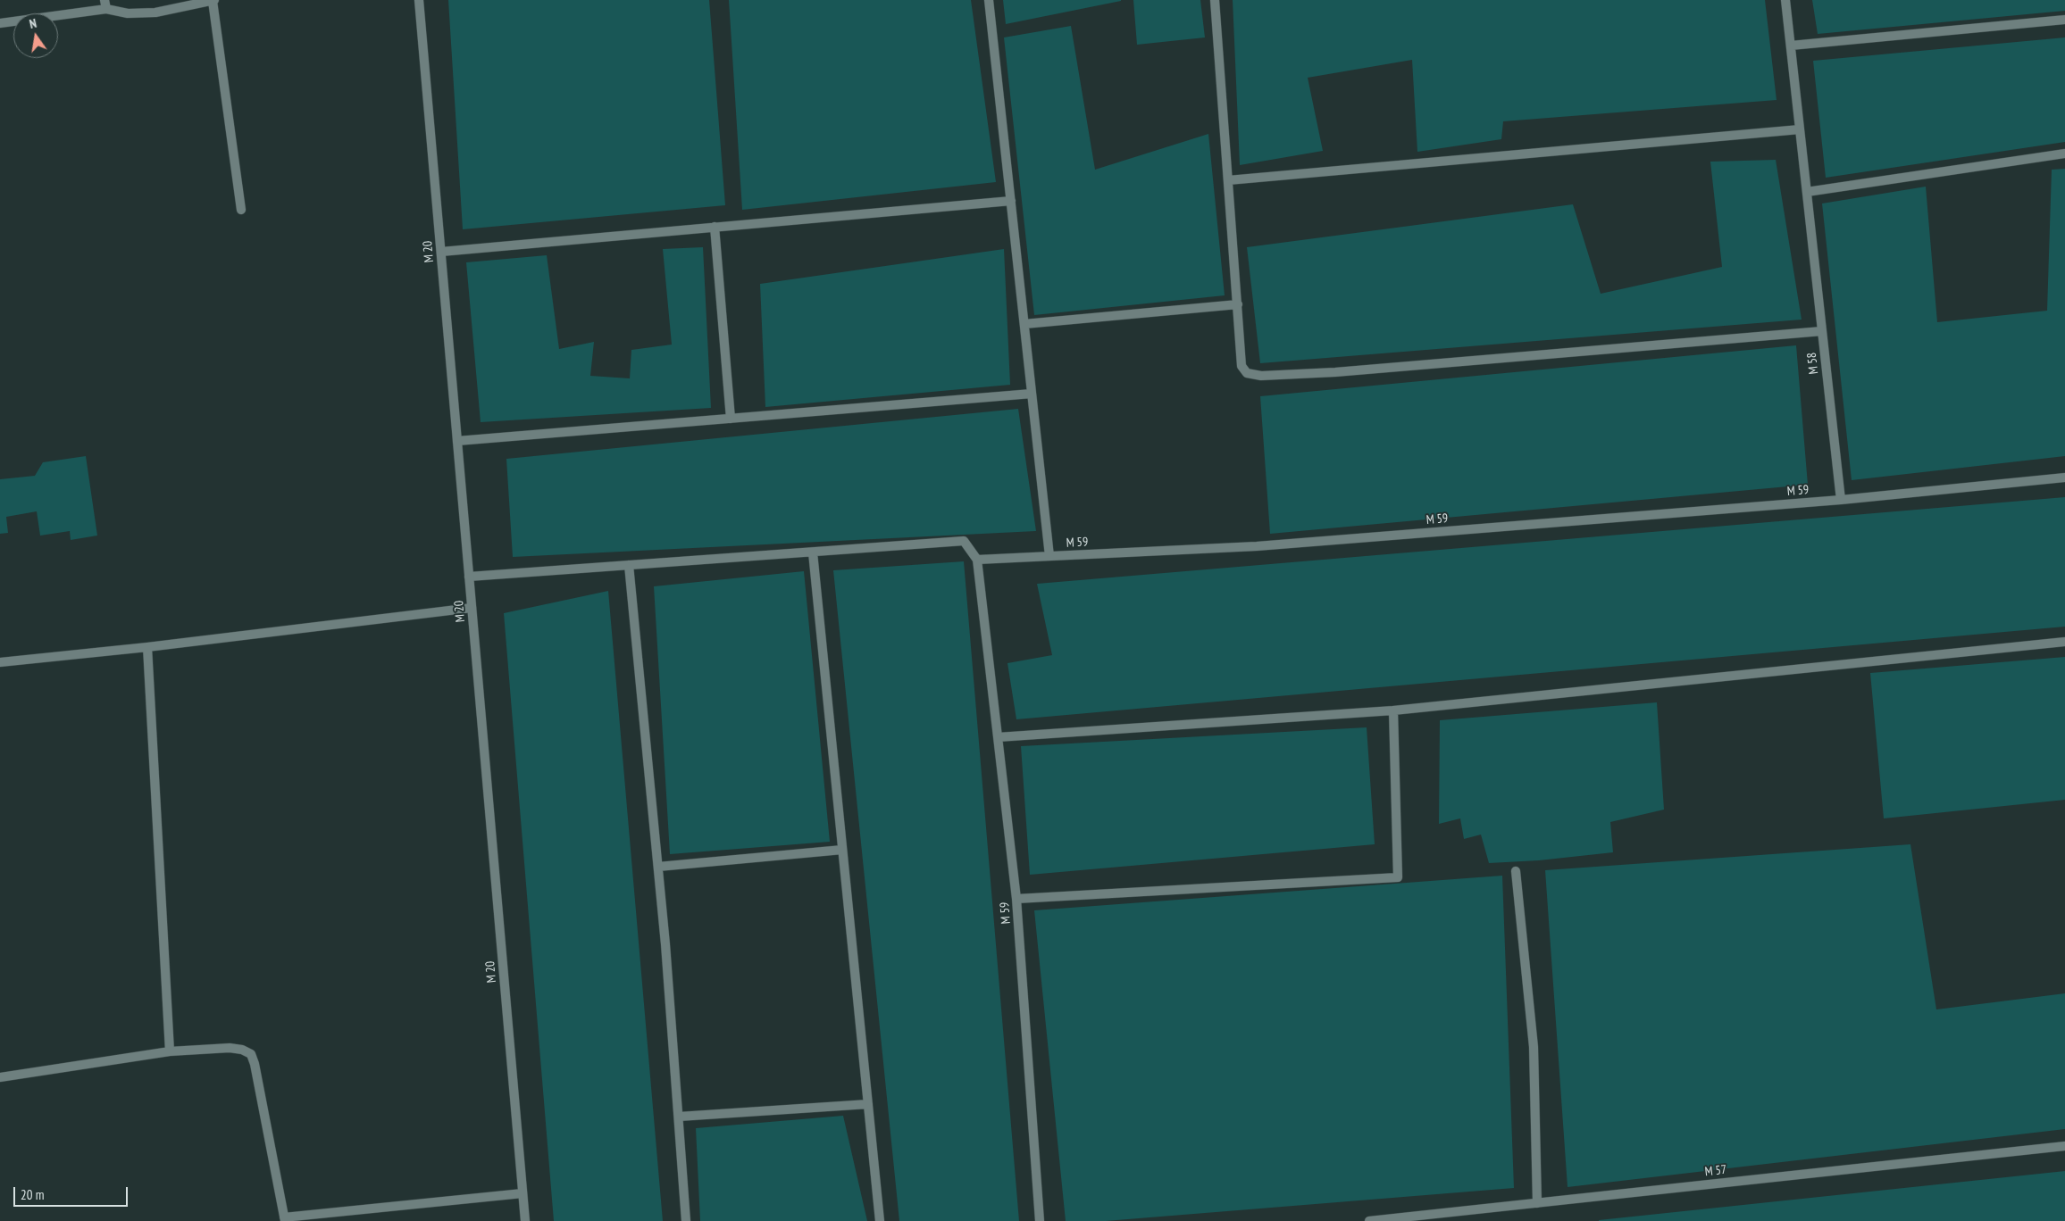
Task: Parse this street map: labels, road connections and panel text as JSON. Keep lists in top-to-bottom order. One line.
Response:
{"streets":{"street":["M 20","M 58","M 59","M 57"]},"crossings":[["M 58","M 59"]],"scale_bar":"20 m","north":"top"}
